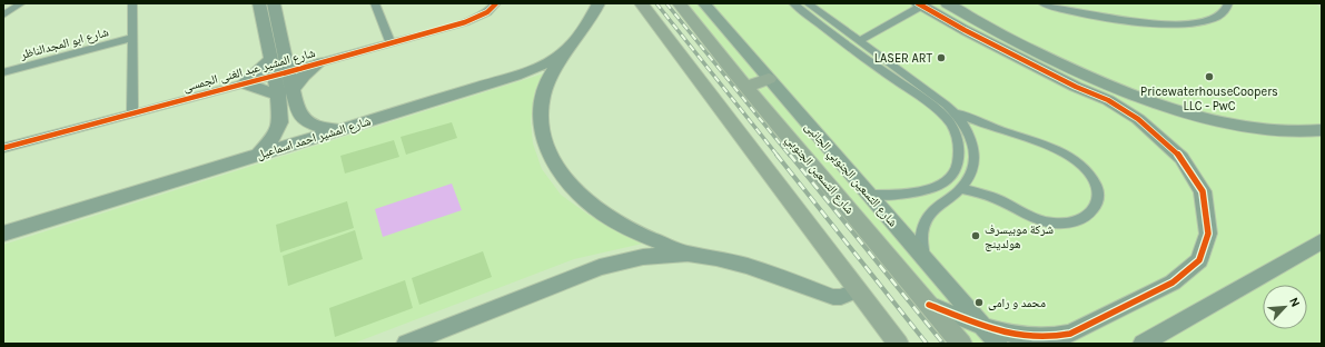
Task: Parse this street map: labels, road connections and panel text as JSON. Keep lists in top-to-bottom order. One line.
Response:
{"streets":{"main road":["شارع التسعين الجنوبي"],"street":["شارع ابو المجدالناظر","شارع المشير عبد الغنى الجمسى","شارع المشير احمد اسماعيل","شارع التسعين الجنوبي الجانبى"]},"places":["LASER ART","PricewaterhouseCoopers LLC - PwC","شركة موبيسرف هولدينج","محمد و رامى"],"north":"top right"}
